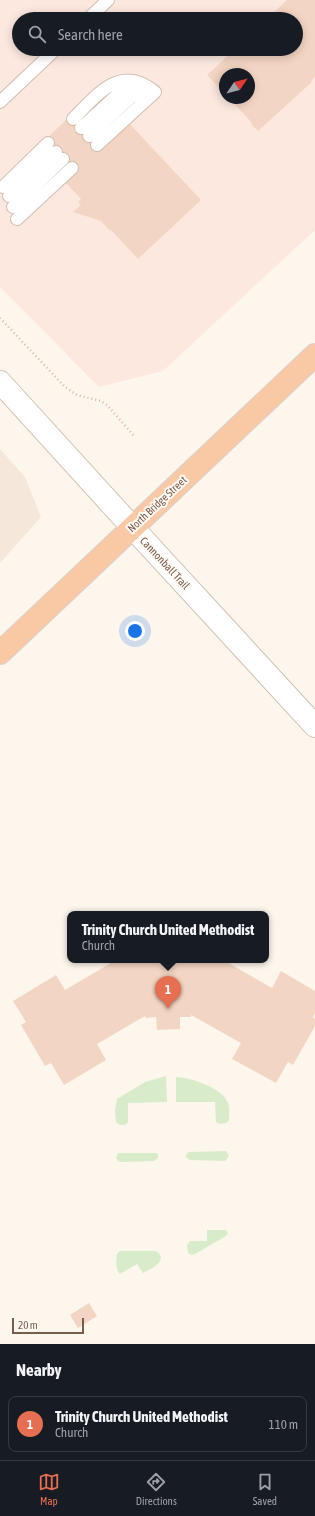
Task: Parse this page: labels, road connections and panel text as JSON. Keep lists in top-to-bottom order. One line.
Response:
{"streets":{"highway":["North Bridge Street"],"street":["Cannonball Trail"]},"crossings":[["North Bridge Street","Cannonball Trail"]],"scale_bar":"20 m","north":"top right","page":{"search":"Search here","popup":["Trinity Church United Methodist","Church"],"pins":"1","scale":"20 m","heading":"Nearby","list":[{"mark":"1","name":"Trinity Church United Methodist","note":"Church","value":"110 m"}],"nav":["Map","Directions","Saved"]}}
